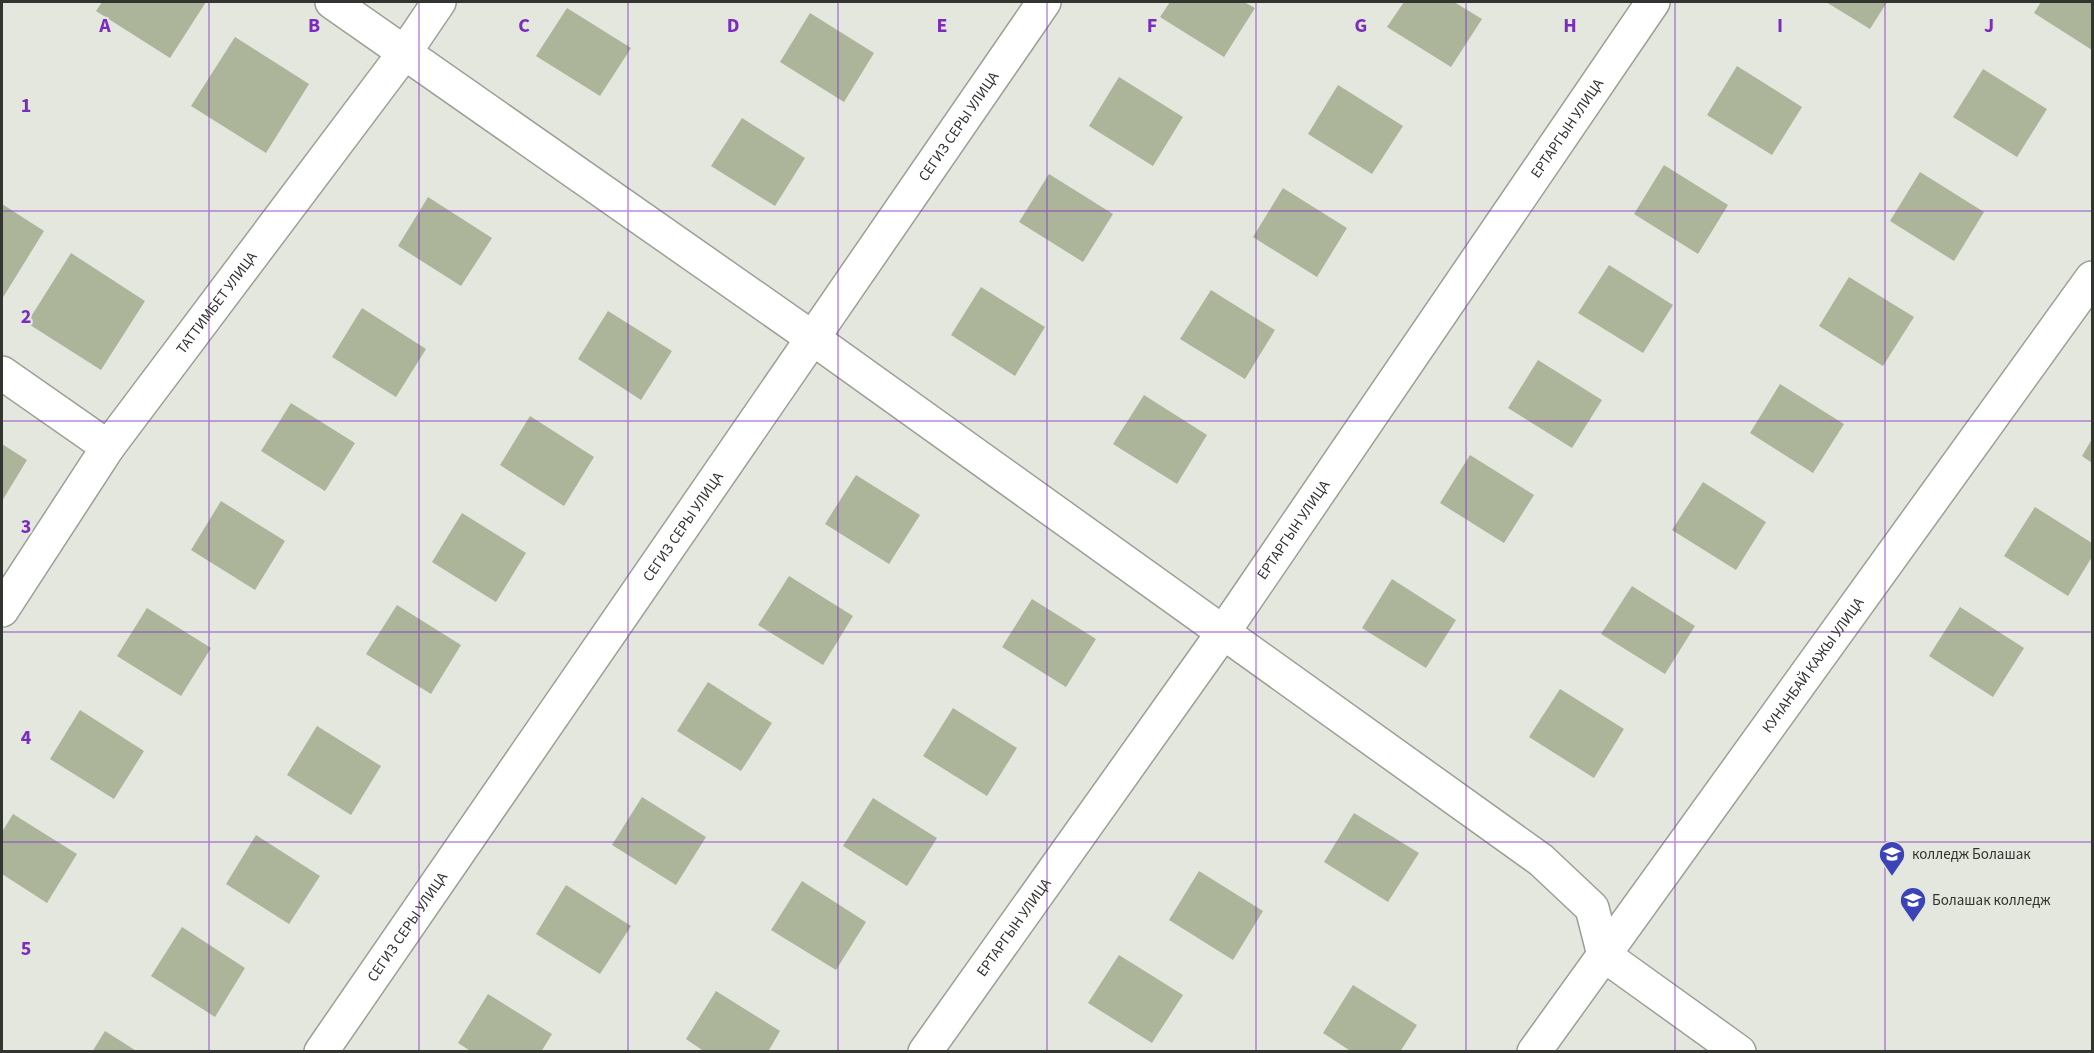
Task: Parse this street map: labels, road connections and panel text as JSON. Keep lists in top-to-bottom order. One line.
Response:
{"streets":{"street":["СЕГИЗ СЕРЫ УЛИЦА","ЕРТАРГЫН УЛИЦА","ТАТТИМБЕТ УЛИЦА","КУНАНБАЙ КАЖЫ УЛИЦА"]},"places":{"school or university":["колледж Болашак","Болашак колледж"]},"grid":{"columns":["A","B","C","D","E","F","G","H","I","J"],"rows":["1","2","3","4","5"]}}
